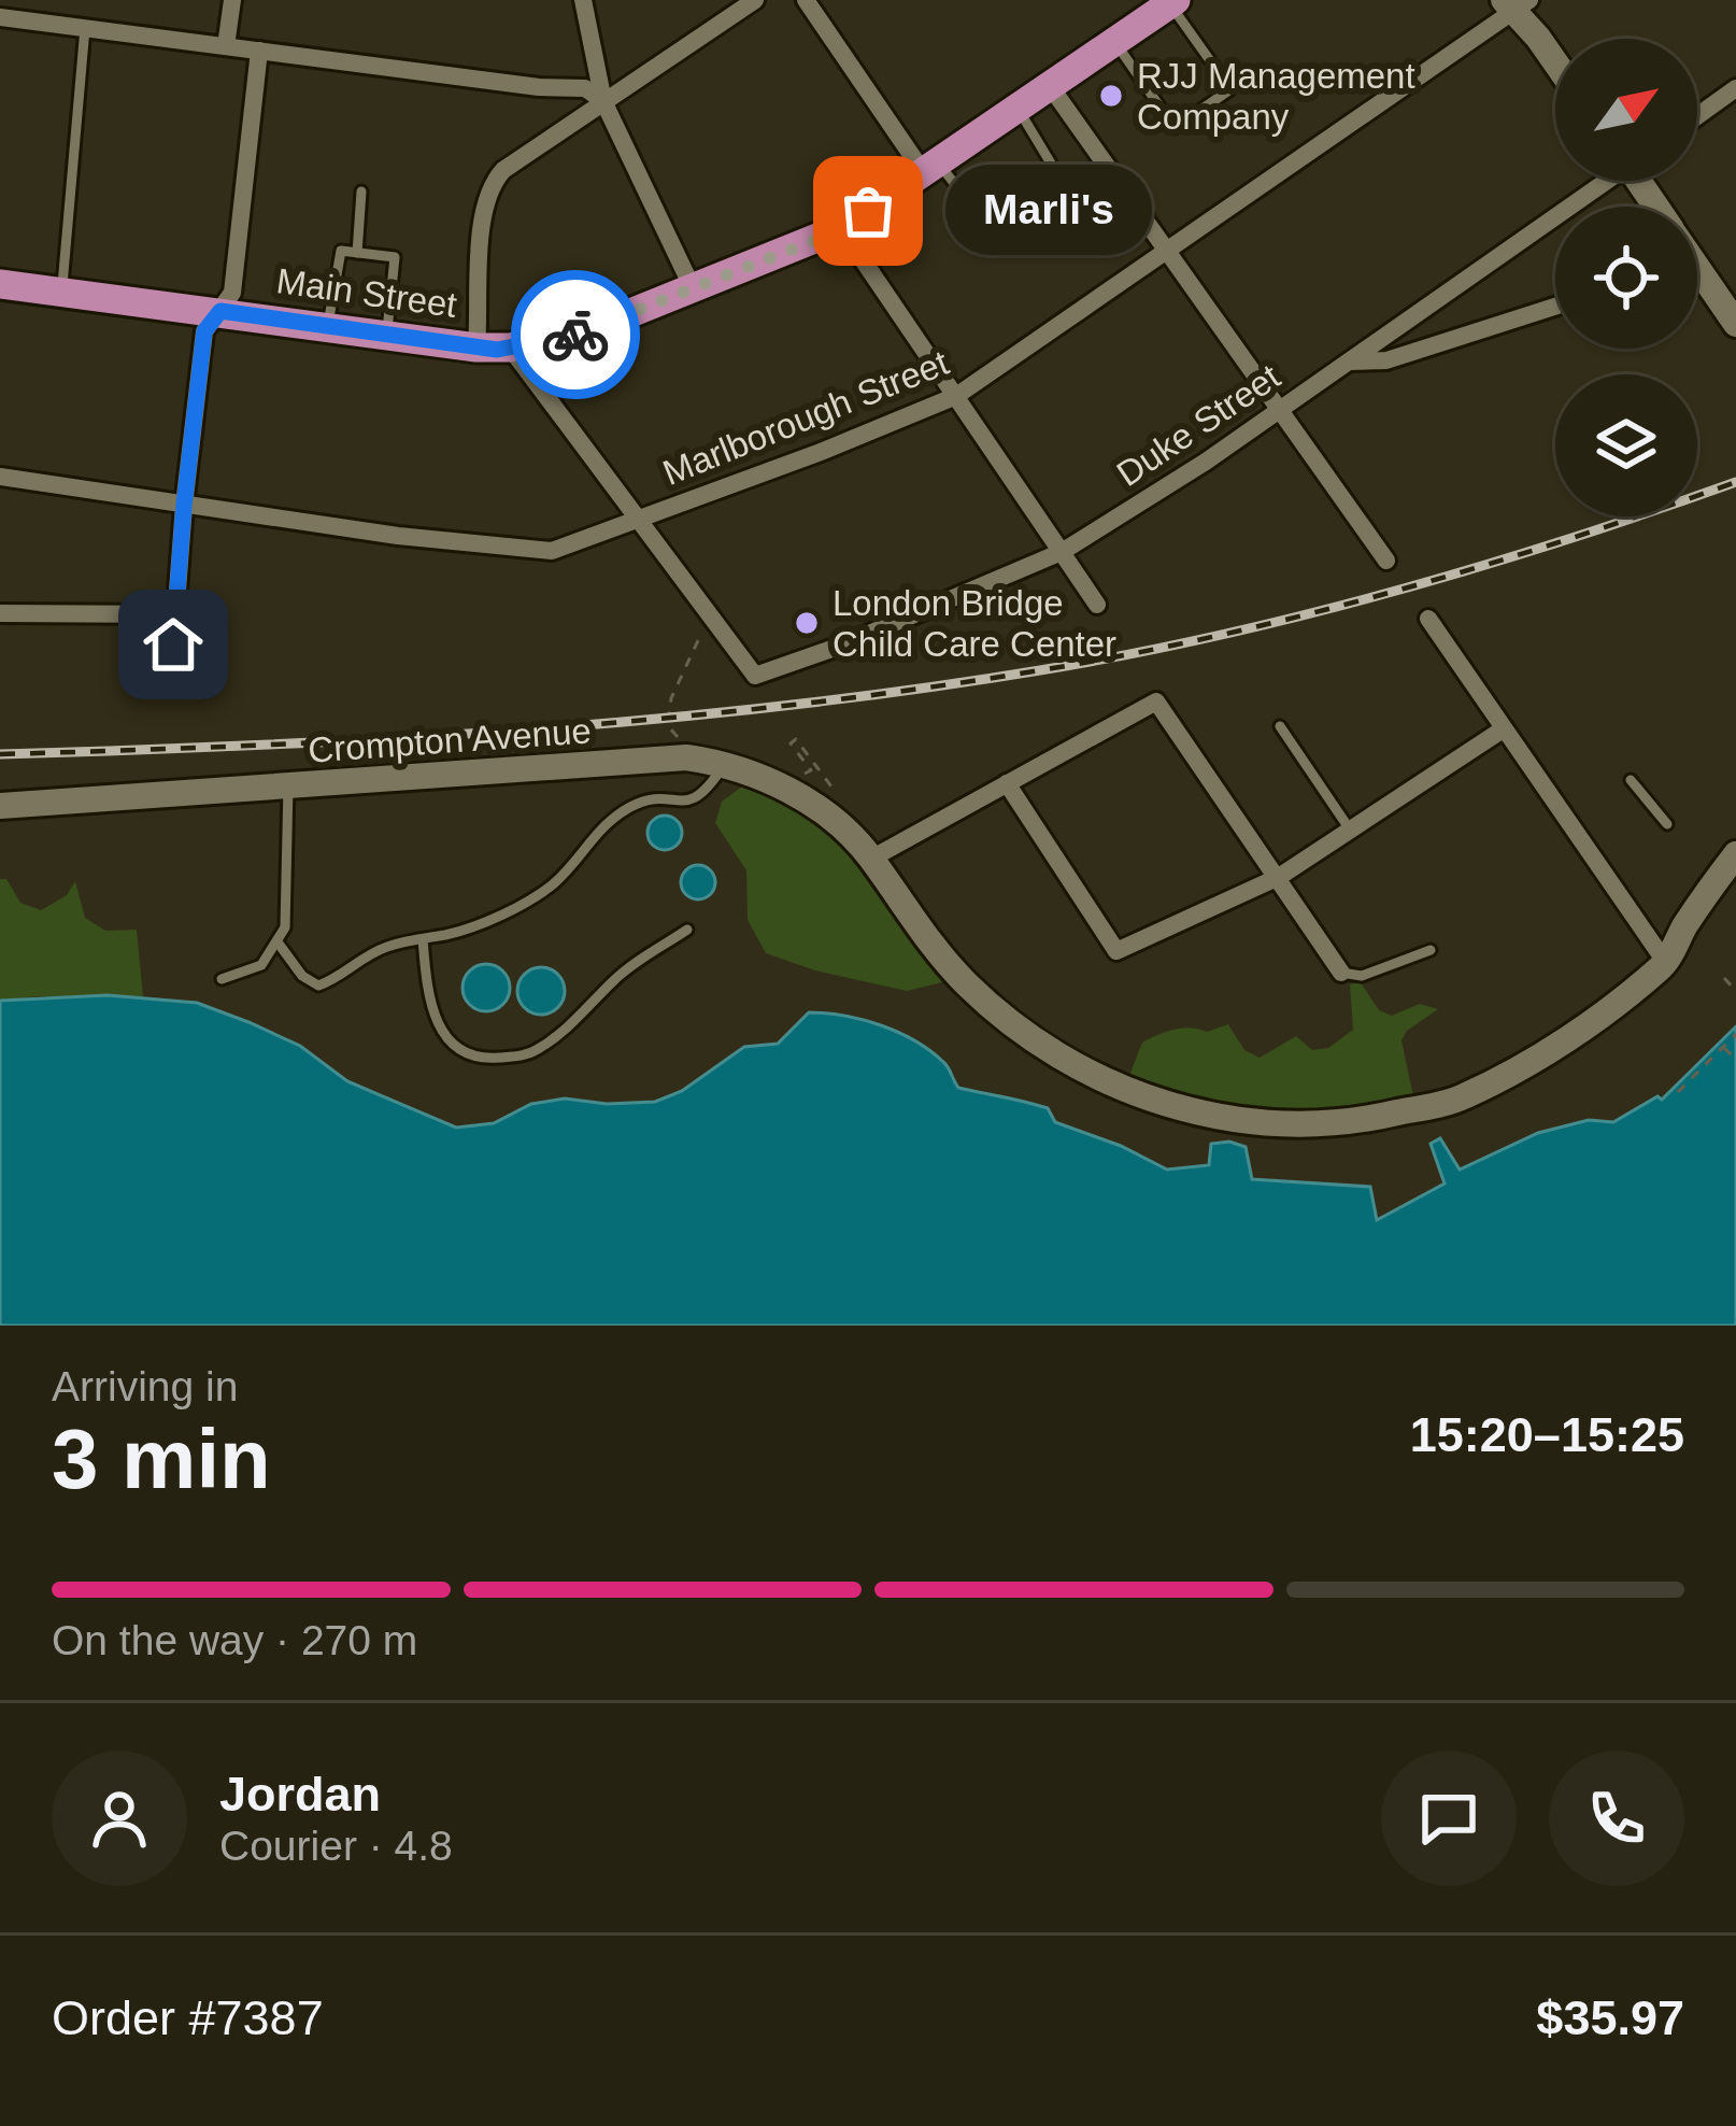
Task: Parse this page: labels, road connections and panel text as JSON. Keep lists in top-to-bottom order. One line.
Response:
{"streets":{"main road":["Main Street"],"street":["Marlborough Street","Duke Street","Crompton Avenue"]},"places":["RJJ Management Company","Marli's","London Bridge Child Care Center"],"north":"top right","page":{"bubble":"Marli's","heading":["3 min","Arriving in","15:20–15:25"],"panel":["Jordan","Courier · 4.8","Order #7387","$35.97"],"bar":"On the way · 270 m"}}
